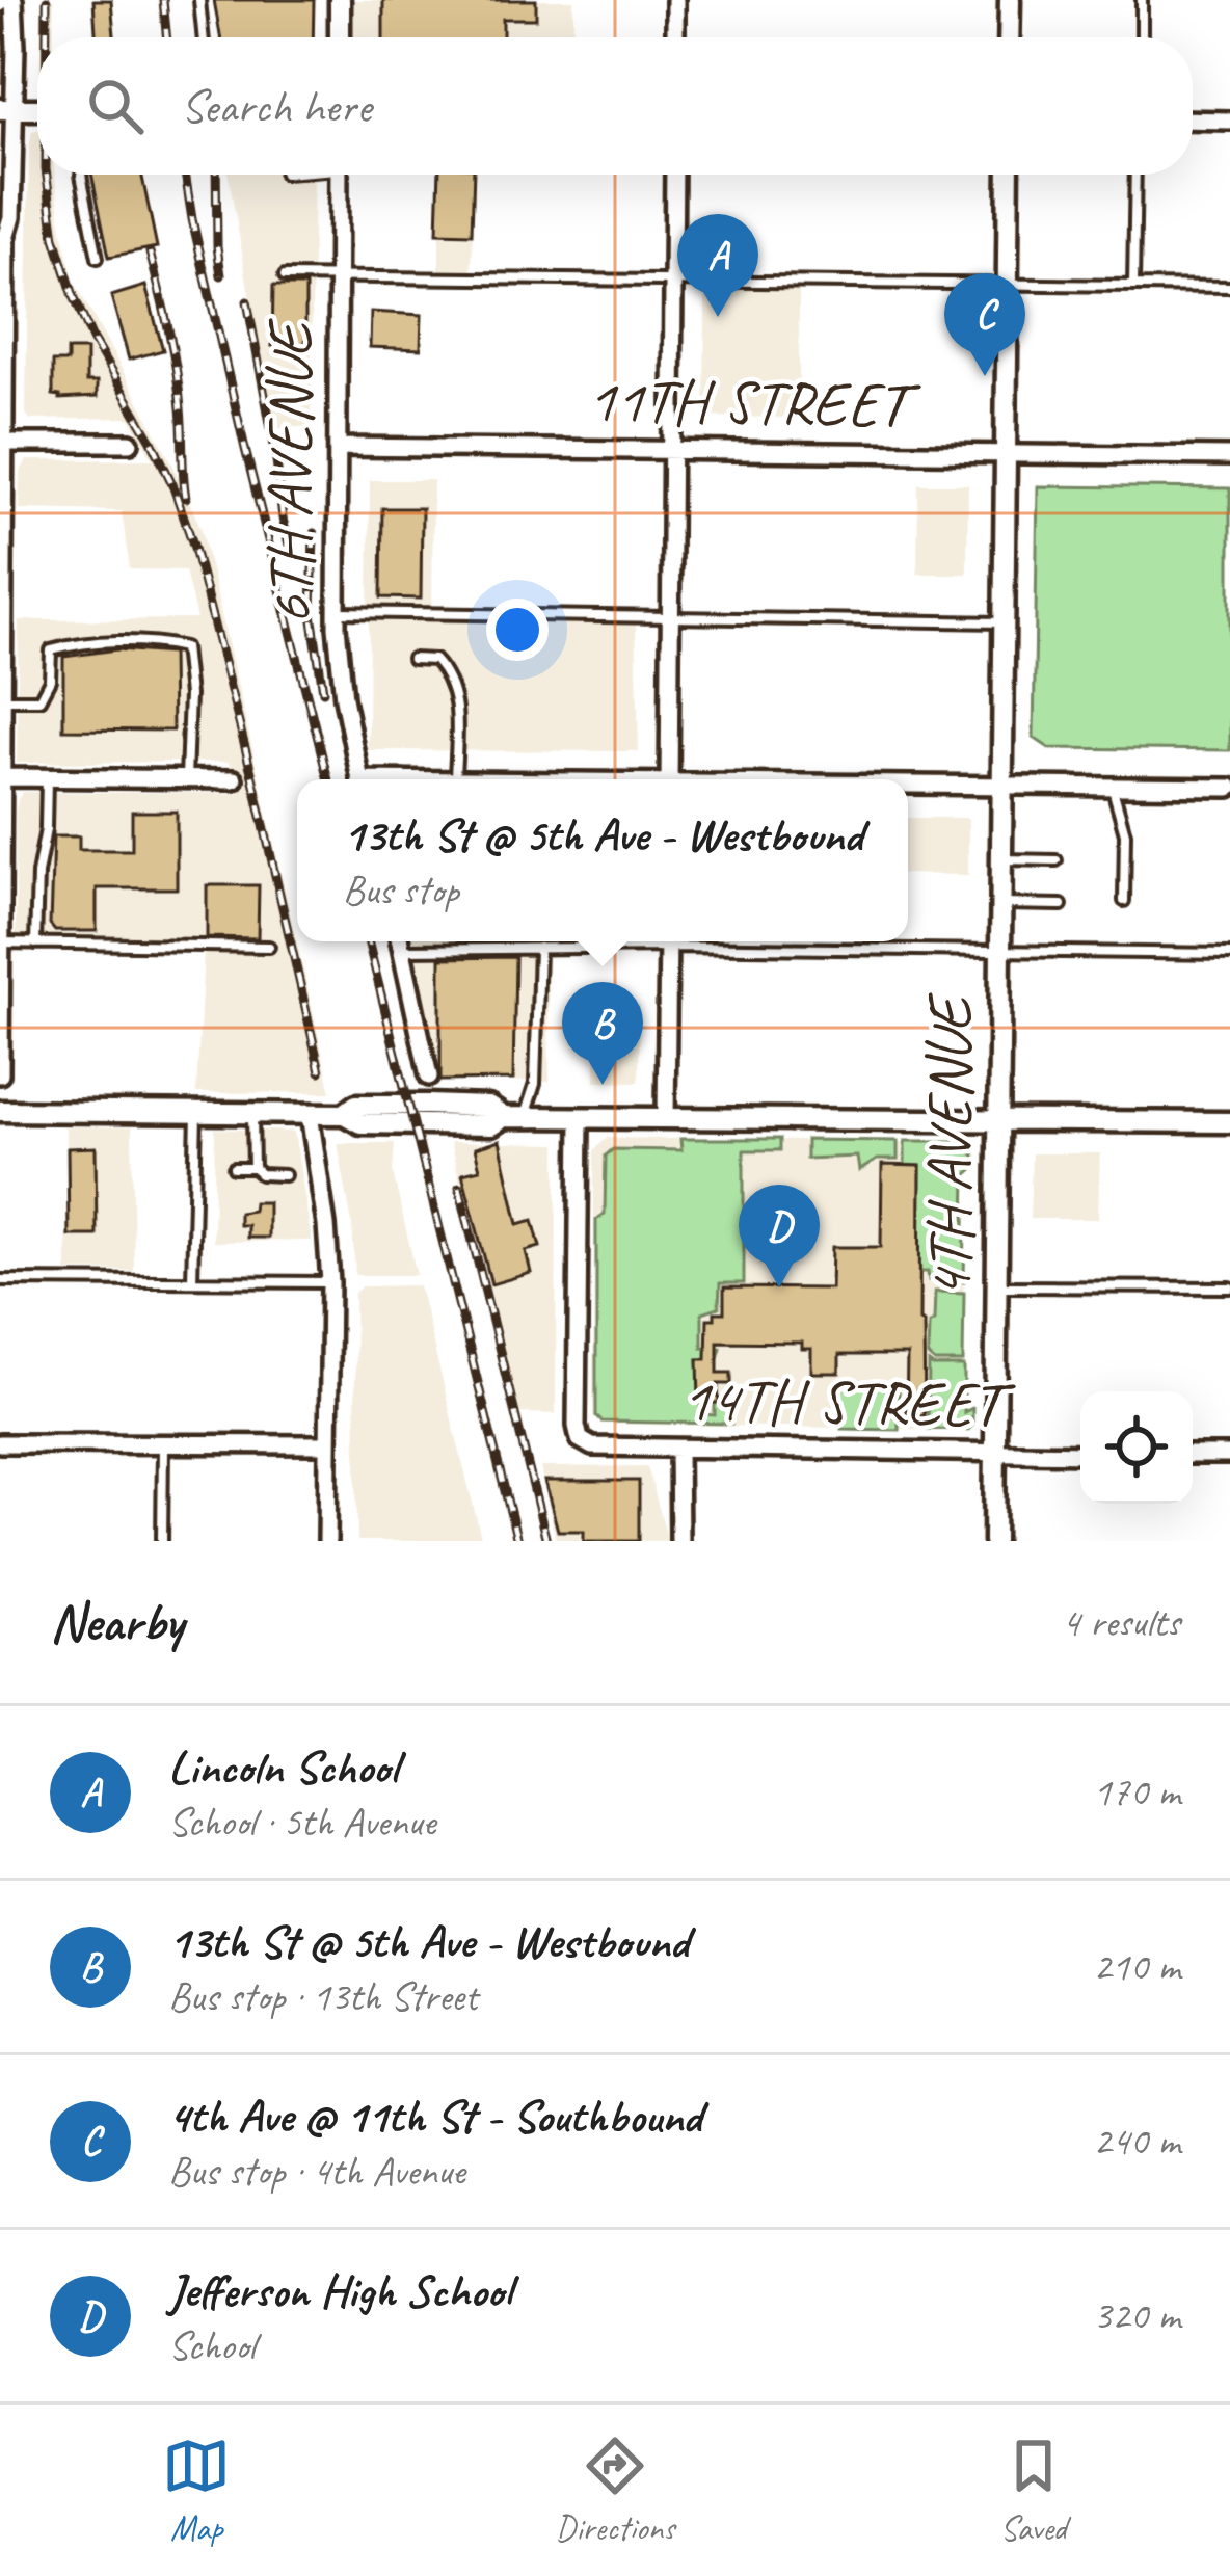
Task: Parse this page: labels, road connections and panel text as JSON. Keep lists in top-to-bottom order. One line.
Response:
{"streets":{"street":["11TH STREET","6TH AVENUE","4TH AVENUE","14TH STREET"]},"crossings":[["11TH STREET","6TH AVENUE"],["11TH STREET","4TH AVENUE"],["4TH AVENUE","14TH STREET"]],"page":{"search":"Search here","pins":["A","C","B","D"],"popup":["13th St @ 5th Ave - Westbound","Bus stop"],"heading":["Nearby","4 results"],"list":[{"mark":"A","name":"Lincoln School","note":"School · 5th Avenue","value":"170 m"},{"mark":"B","name":"13th St @ 5th Ave - Westbound","note":"Bus stop · 13th Street","value":"210 m"},{"mark":"C","name":"4th Ave @ 11th St - Southbound","note":"Bus stop · 4th Avenue","value":"240 m"},{"mark":"D","name":"Jefferson High School","note":"School","value":"320 m"}],"nav":["Map","Directions","Saved"]}}
